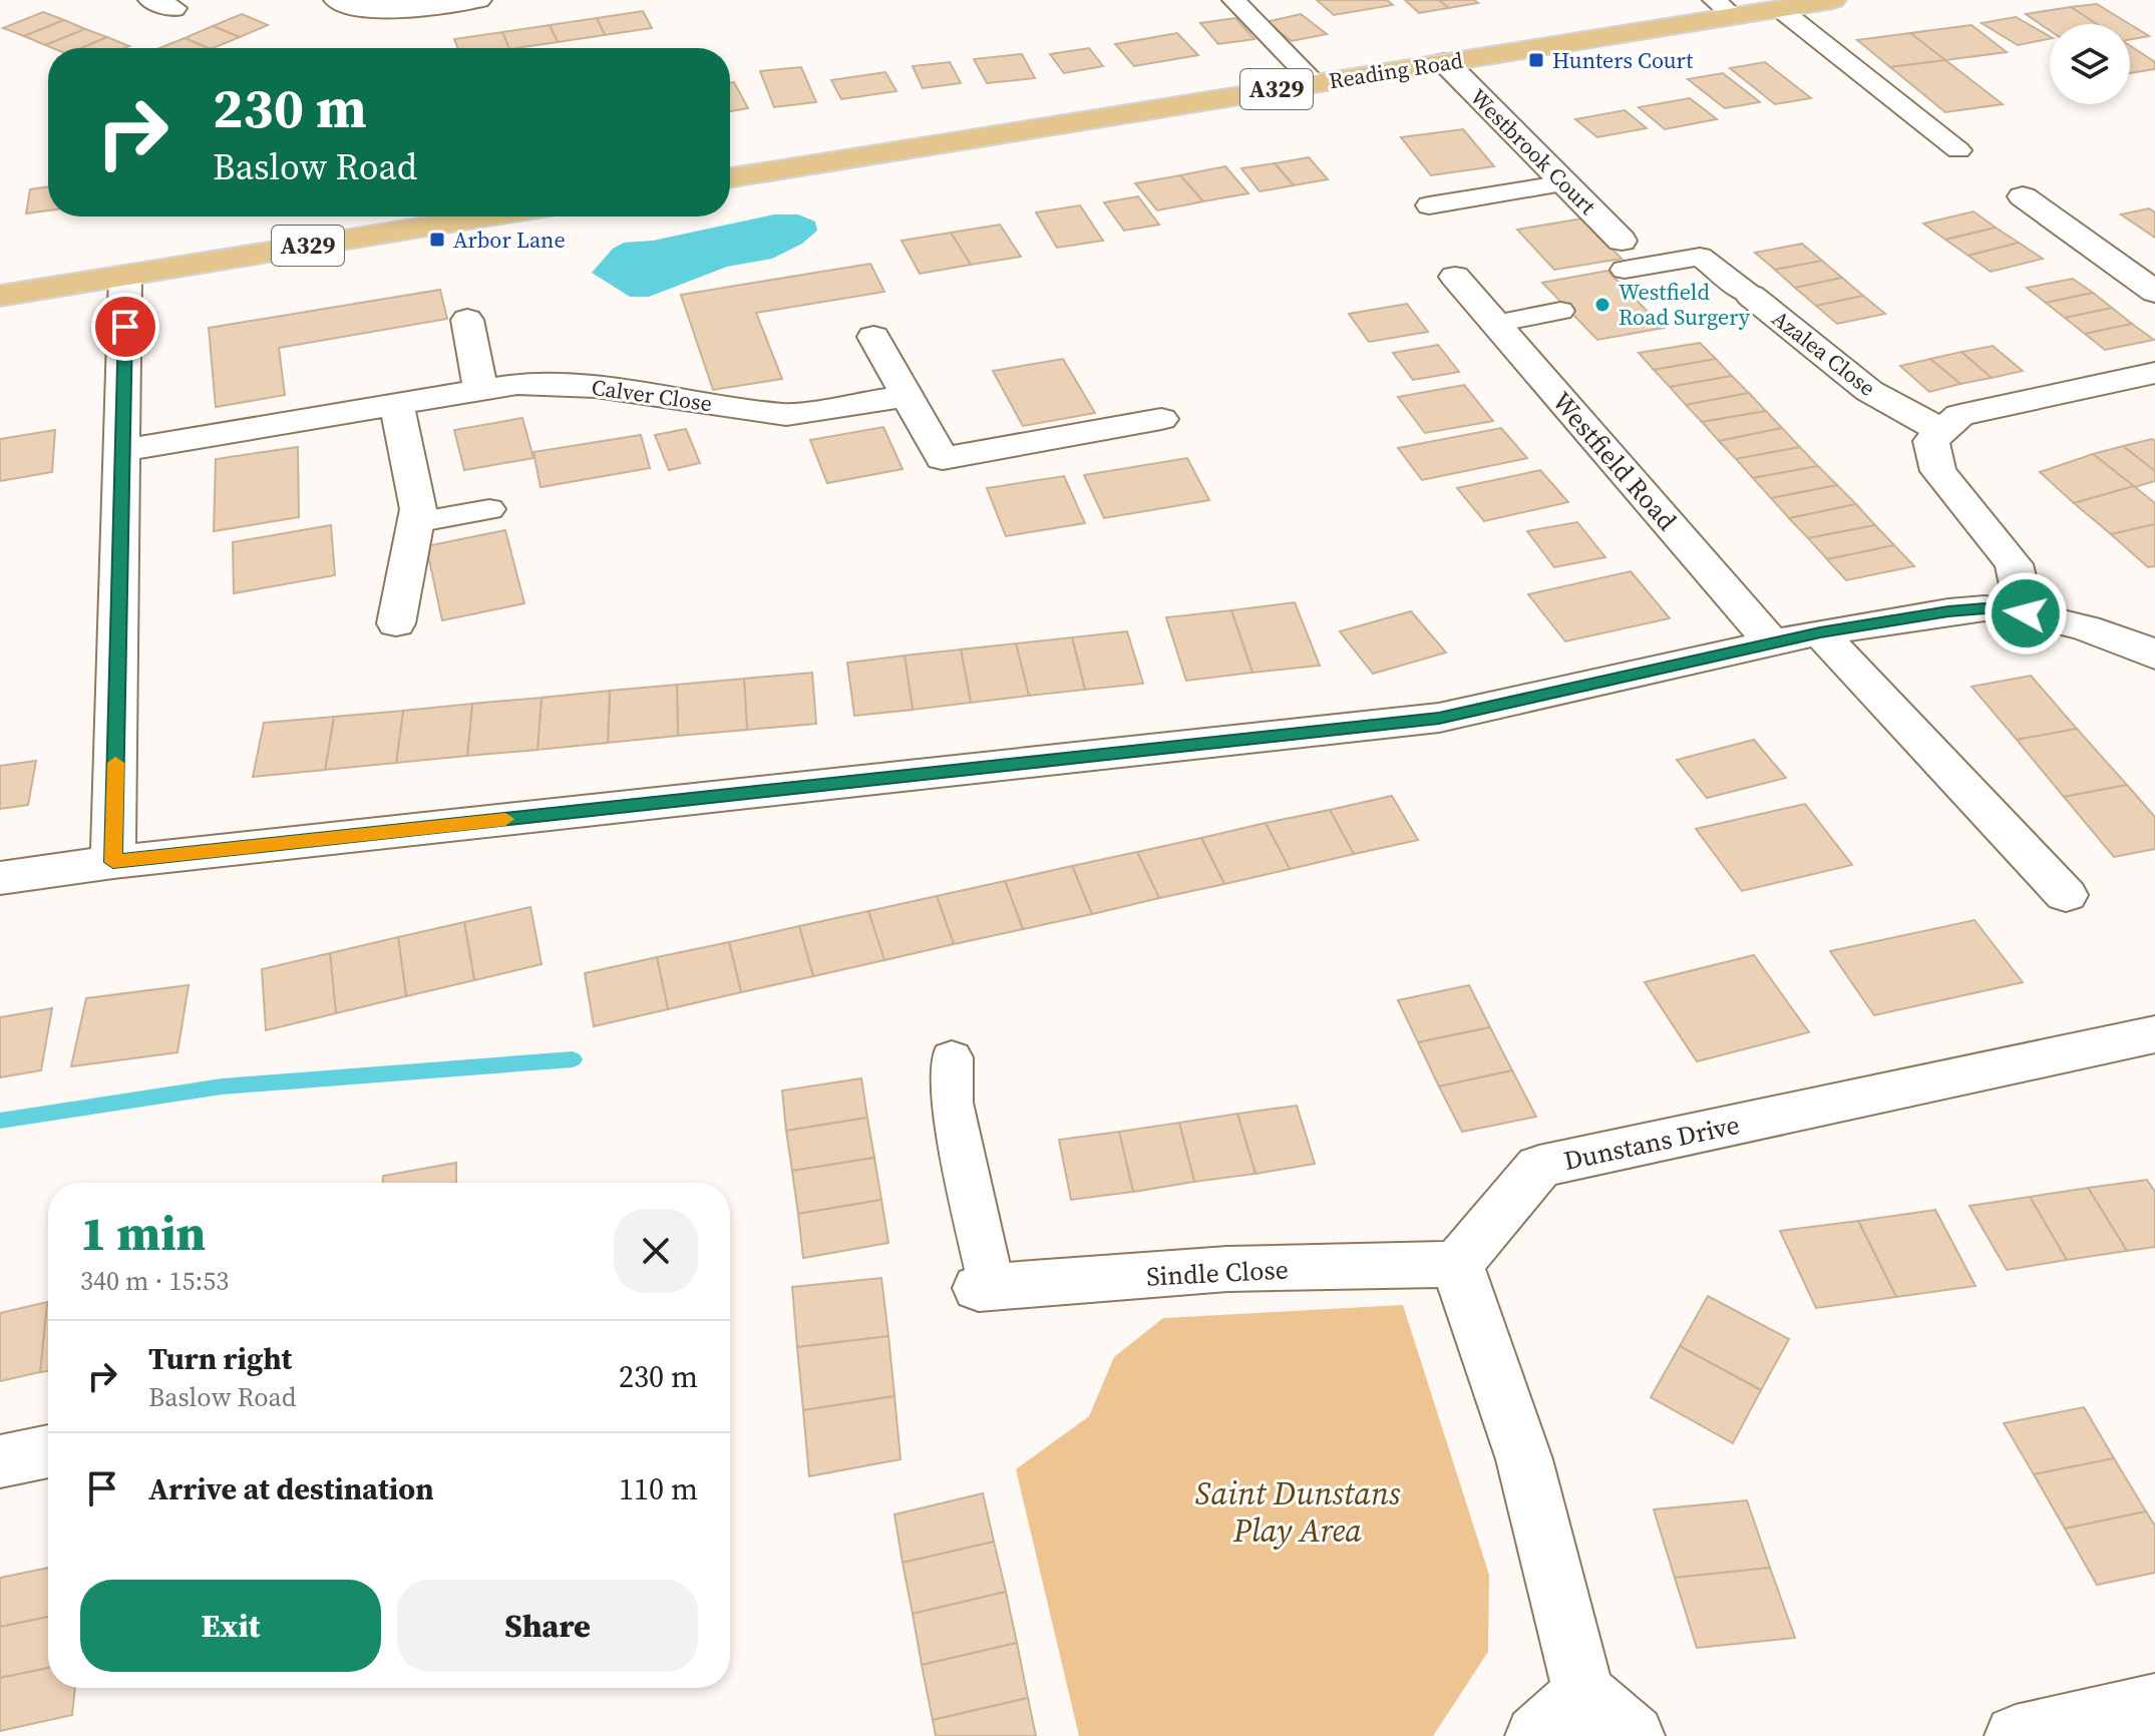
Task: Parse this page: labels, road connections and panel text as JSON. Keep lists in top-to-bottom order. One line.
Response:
{"streets":{"main road":["Reading Road","A329"],"street":["Westbrook Court","Azalea Close","Calver Close","Westfield Road","Dunstans Drive","Sindle Close"]},"crossings":[["Reading Road","Westbrook Court"],["Dunstans Drive","Sindle Close"]],"parks":["Saint Dunstans Play Area"],"places":{"transit":["Hunters Court","Arbor Lane"],"other":["Westfield Road Surgery"]},"page":{"turn":["230 m","Baslow Road"],"heading":["1 min","340 m · 15:53"],"list":[{"name":"Turn right","note":"Baslow Road","value":"230 m"},{"name":"Arrive at destination","value":"110 m"}],"buttons":["Exit","Share"]}}
